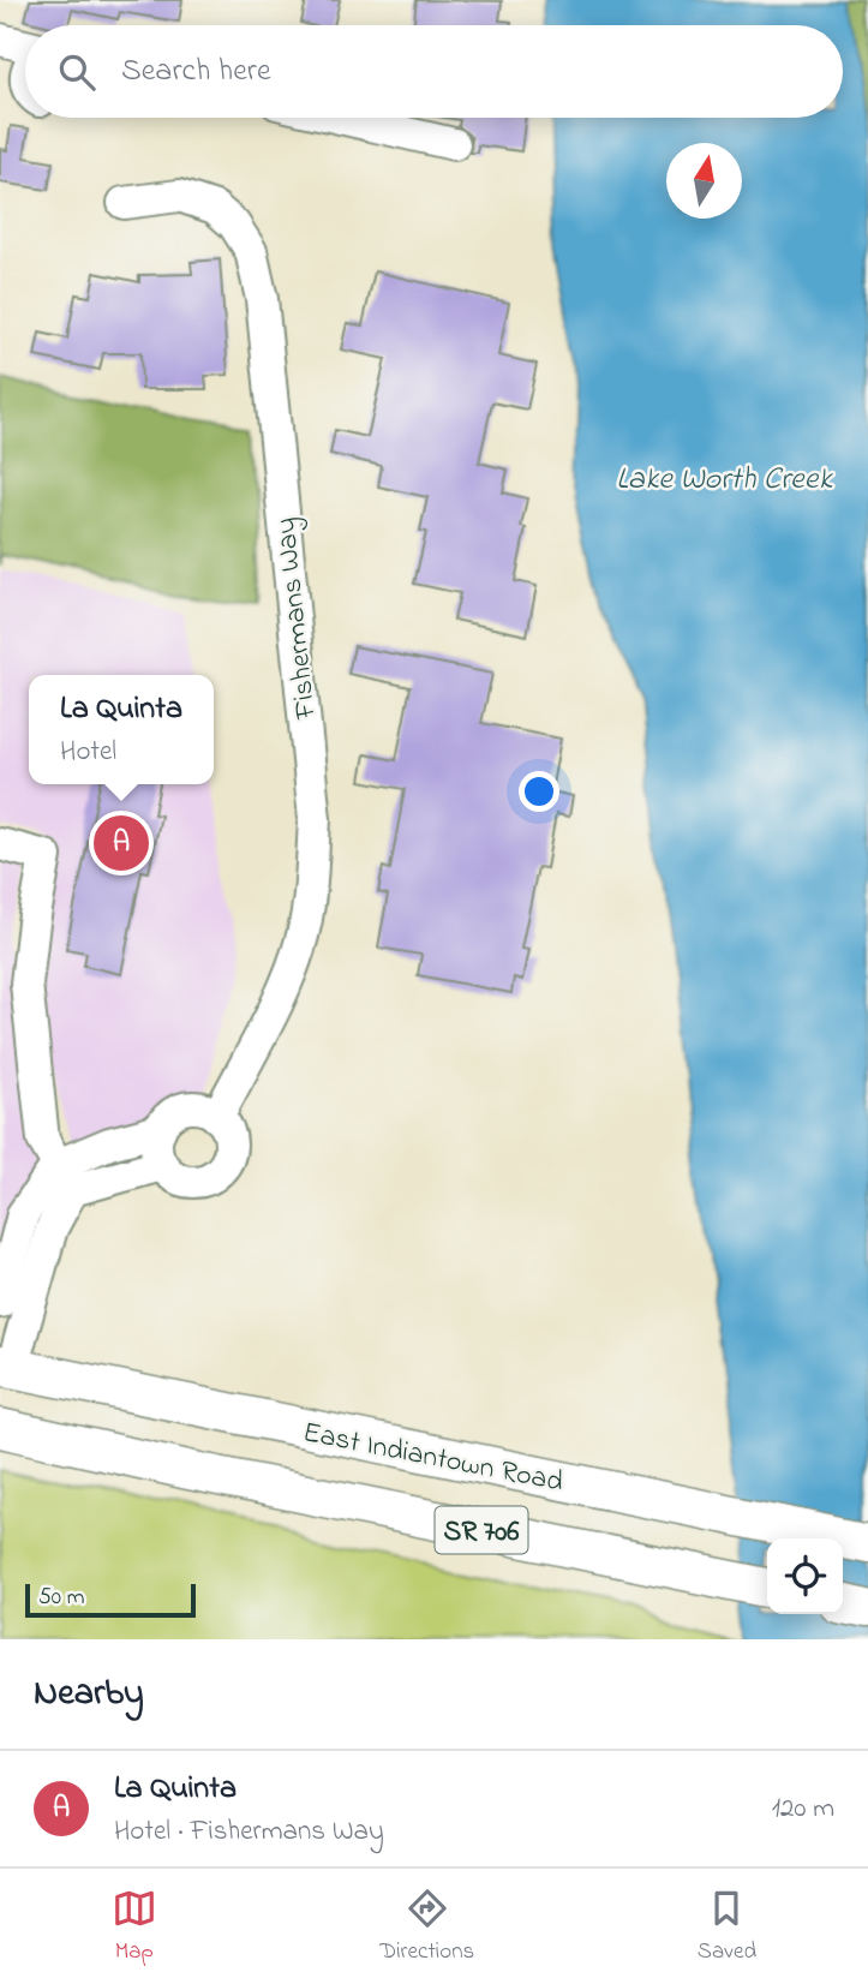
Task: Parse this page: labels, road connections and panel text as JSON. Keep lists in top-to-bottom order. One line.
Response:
{"streets":{"main road":["East Indiantown Road","SR 706"],"street":["Fishermans Way"]},"water":["Lake Worth Creek"],"scale_bar":"50 m","north":"top","page":{"search":"Search here","popup":["La Quinta","Hotel"],"pins":"A","scale":"50 m","heading":"Nearby","list":[{"mark":"A","name":"La Quinta","note":"Hotel · Fishermans Way","value":"120 m"}],"nav":["Map","Directions","Saved"]}}
